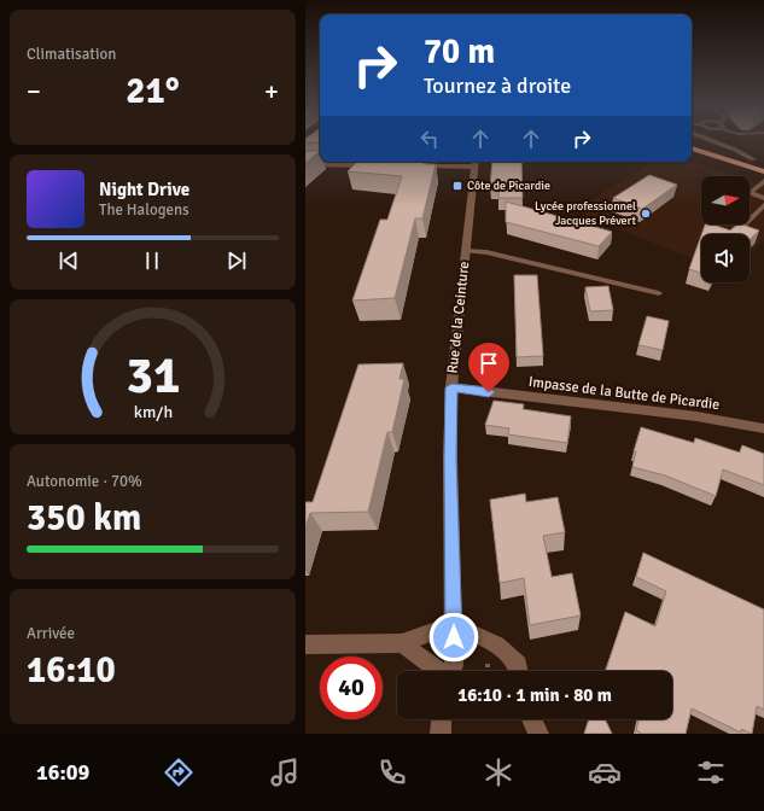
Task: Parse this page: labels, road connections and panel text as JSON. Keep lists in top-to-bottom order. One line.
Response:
{"streets":{"street":["Rue de la Ceinture","Impasse de la Butte de Picardie"]},"crossings":[["Rue de la Ceinture","Impasse de la Butte de Picardie"]],"places":{"transit":["Côte de Picardie"],"other":["Lycée professionnel Jacques Prévert"]},"north":"right","page":{"tile":["Climatisation",["Autonomie · 70%","350 km"],["Arrivée","16:10"]],"turn":["70 m","Tournez à droite"],"heat":["−","21°","+"],"song":["Night Drive","The Halogens"],"limit":"40","trip":"16:10 · 1 min · 80 m","tabs":"16:09","gauge":["31","km/h"]}}
